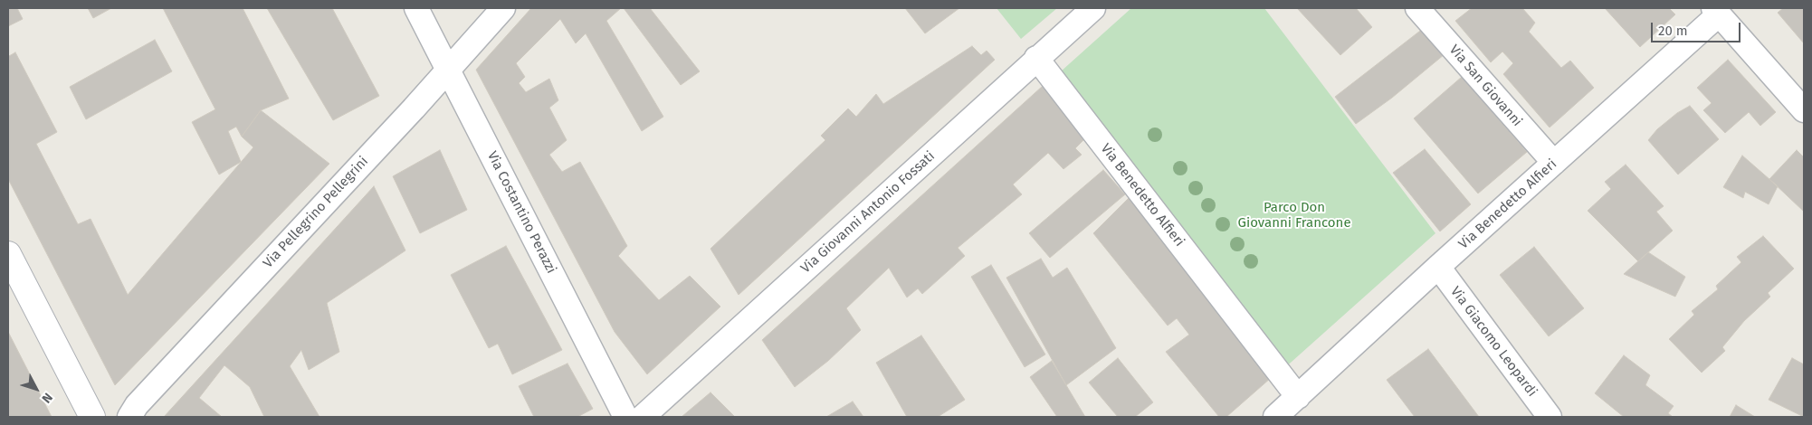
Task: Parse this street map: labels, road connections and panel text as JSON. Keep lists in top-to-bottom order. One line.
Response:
{"streets":{"street":["Via San Giovanni","Via Benedetto Alfieri","Via Pellegrino Pellegrini","Via Costantino Perazzi","Via Giovanni Antonio Fossati","Via Giacomo Leopardi"]},"crossings":[["Via San Giovanni","Via Benedetto Alfieri"],["Via Benedetto Alfieri","Via Giovanni Antonio Fossati"],["Via Benedetto Alfieri","Via Giacomo Leopardi"],["Via Pellegrino Pellegrini","Via Costantino Perazzi"]],"parks":["Parco Don Giovanni Francone"],"scale_bar":"20 m","north":"bottom right"}
